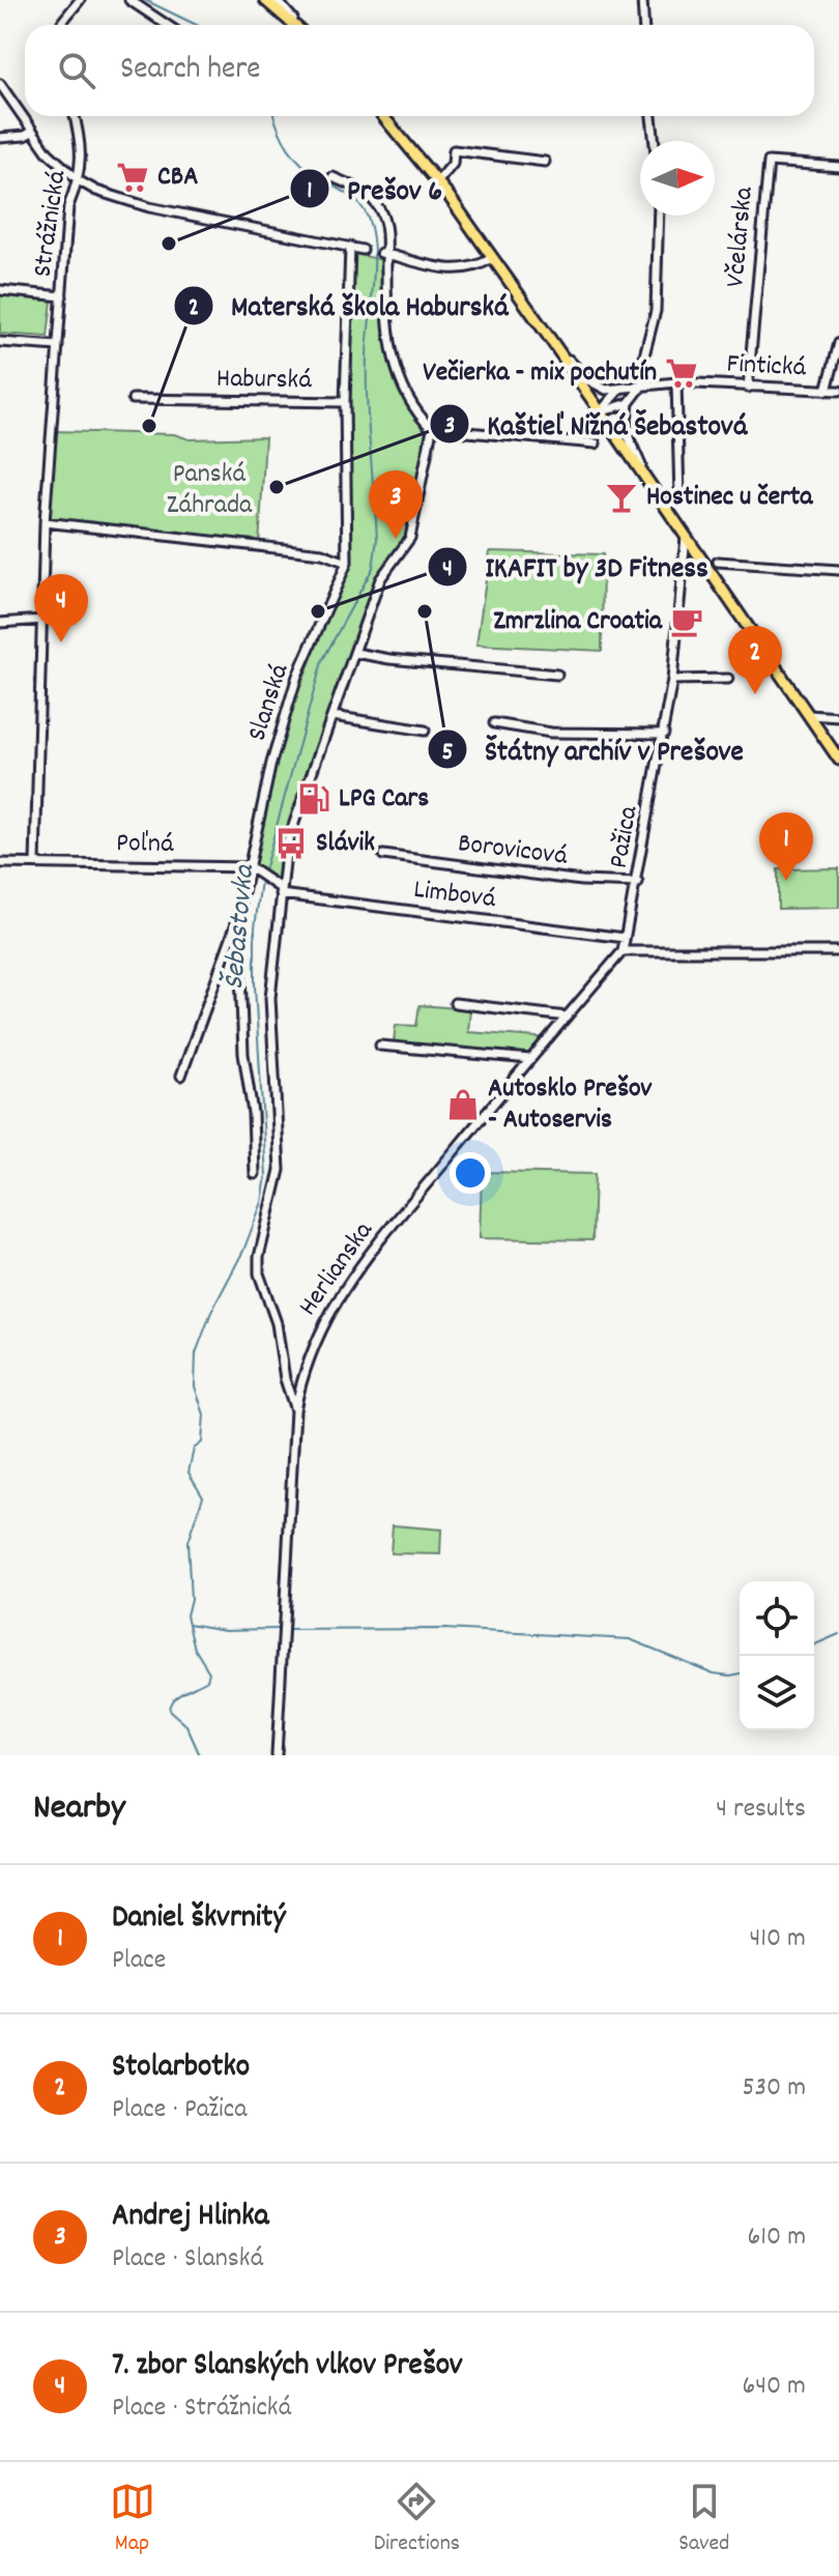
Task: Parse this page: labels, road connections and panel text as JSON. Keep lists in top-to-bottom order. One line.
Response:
{"streets":{"street":["Strážnická","Včelárska","Fintická","Haburská","Slanská","Pažica","Poľná","Borovicová","Limbová","Herlianska"]},"crossings":[["Strážnická","Poľná"],["Včelárska","Fintická"],["Haburská","Slanská"],["Slanská","Poľná"],["Pažica","Borovicová"],["Pažica","Limbová"],["Pažica","Herlianska"],["Poľná","Limbová"]],"water":["Šebastovka"],"parks":["Panská Záhrada"],"places":{"supermarket":["CBA","Večierka - mix pochutín"],"other":["Prešov 6","Materská škola Haburská","Kaštieľ Nižná Šebastová","IKAFIT by 3D Fitness","Štátny archív v Prešove"],"bar":["Hostinec u čerta"],"cafe":["Zmrzlina Croatia"],"fuel station":["LPG Cars"],"bus stop":["Slávik"],"shop":["Autosklo Prešov - Autoservis"]},"north":"right","page":{"search":"Search here","pins":["3","4","2","1"],"heading":["Nearby","4 results"],"list":[{"mark":"1","name":"Daniel škvrnitý","note":"Place","value":"410 m"},{"mark":"2","name":"Stolarbotko","note":"Place · Pažica","value":"530 m"},{"mark":"3","name":"Andrej Hlinka","note":"Place · Slanská","value":"610 m"},{"mark":"4","name":"7. zbor Slanských vlkov Prešov","note":"Place · Strážnická","value":"640 m"}],"nav":["Map","Directions","Saved"]}}
